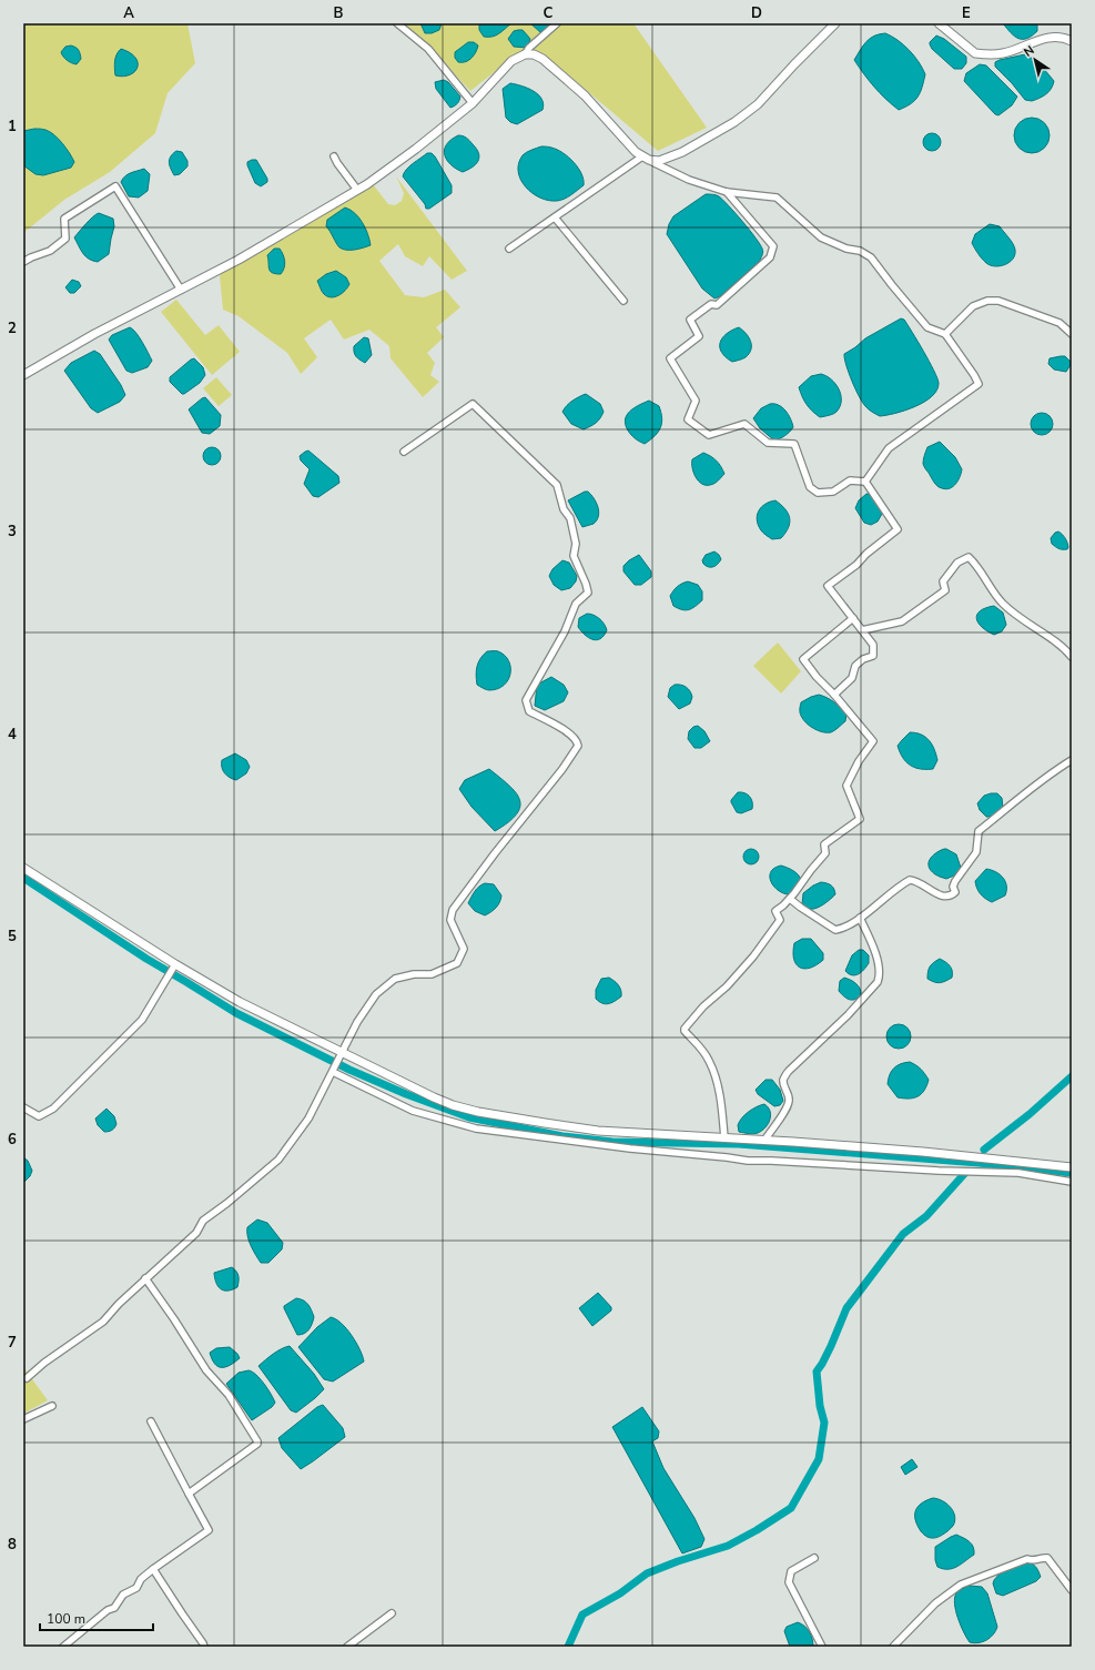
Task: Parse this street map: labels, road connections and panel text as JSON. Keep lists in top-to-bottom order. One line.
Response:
{"scale_bar":"100 m","north":"top left","grid":{"columns":["A","B","C","D","E"],"rows":["1","2","3","4","5","6","7","8"]}}
